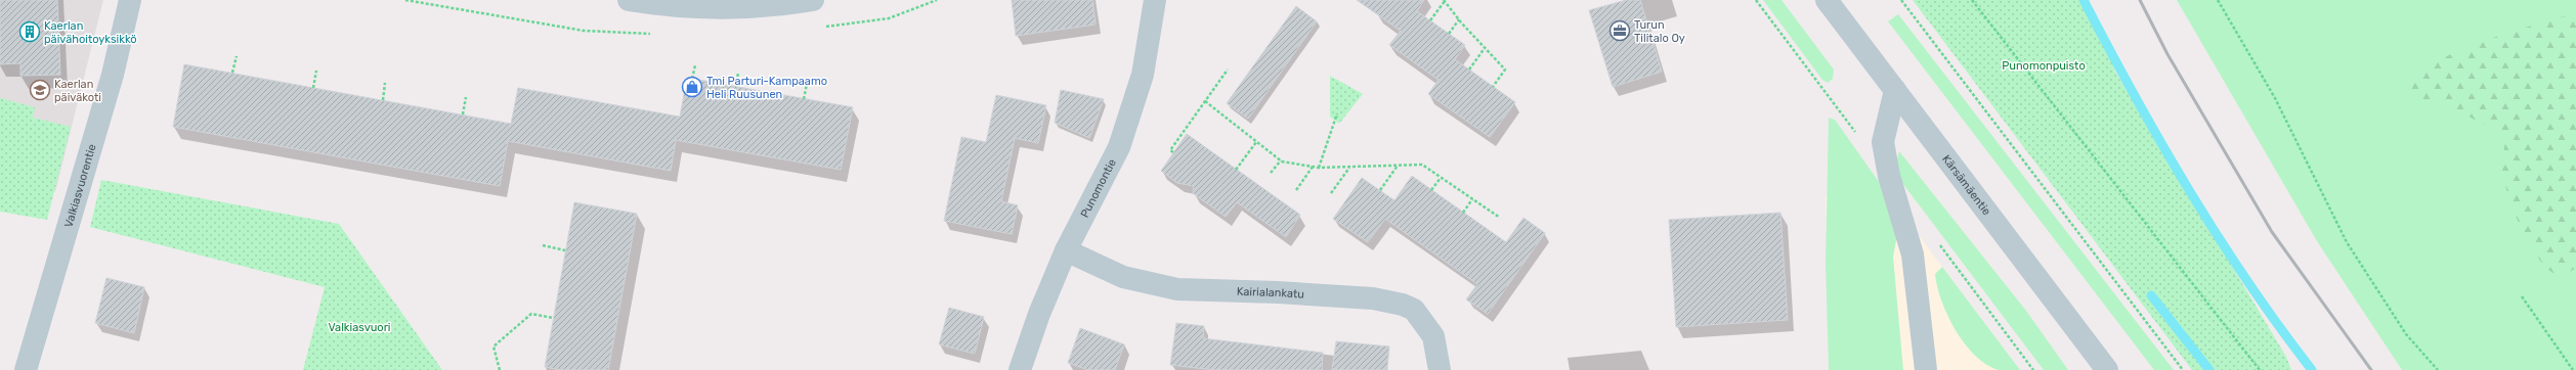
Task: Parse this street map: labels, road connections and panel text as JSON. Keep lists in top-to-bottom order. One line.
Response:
{"streets":{"street":["Valkiasvuorentie","Kärsämäentie","Punomontie","Kairialankatu"]},"crossings":[["Punomontie","Kairialankatu"]],"parks":["Punomonpuisto","Valkiasvuori"],"places":{"office":["Turun Tilitalo Oy"],"building":["Kaerlan päivähoitoyksikkö"],"shop":["Tmi Parturi-Kampaamo Heli Ruusunen"],"school or university":["Kaerlan päiväkoti"]}}
